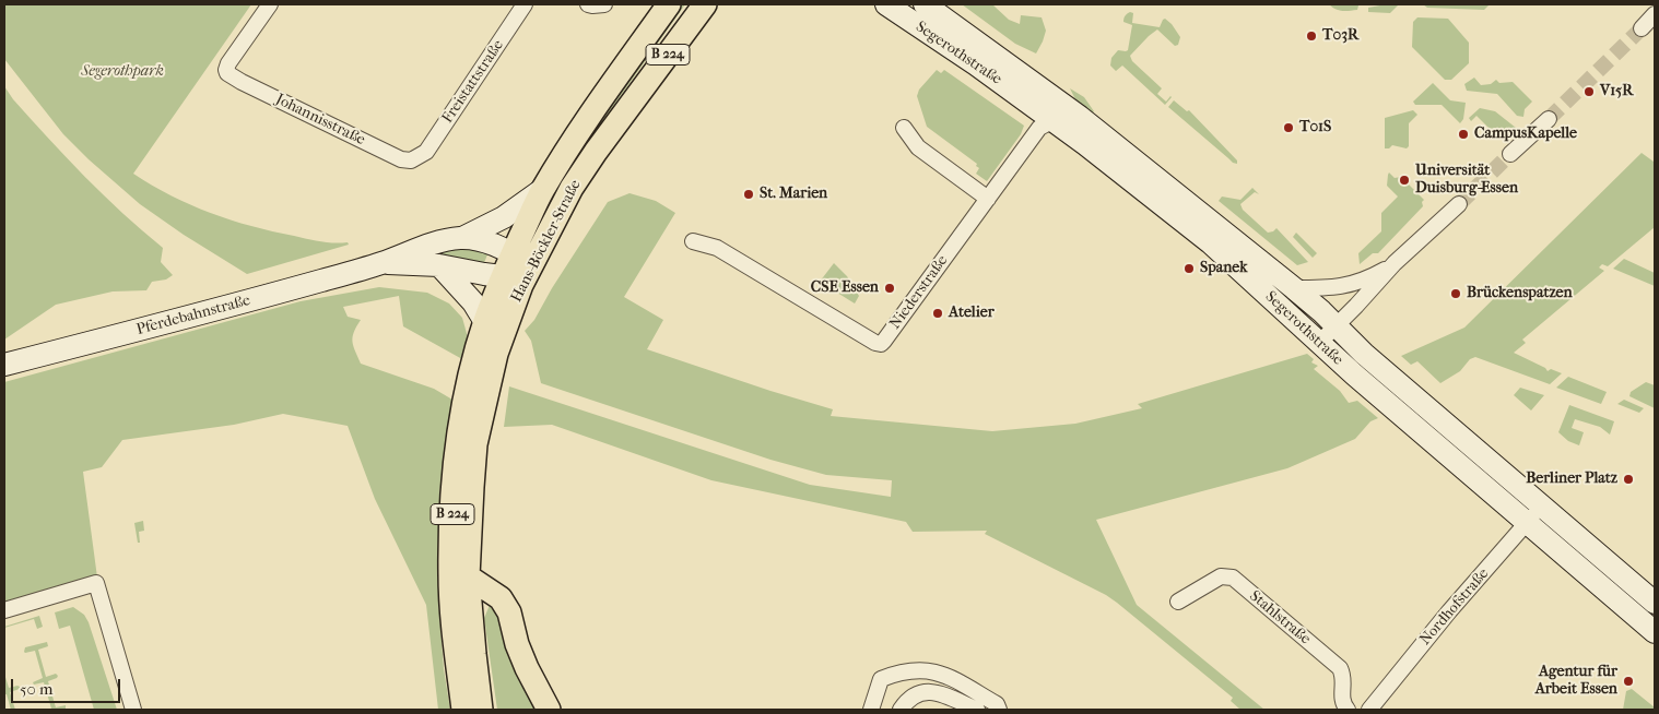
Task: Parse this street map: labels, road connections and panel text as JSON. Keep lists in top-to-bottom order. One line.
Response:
{"streets":{"main road":["Segerothstraße","B 224","Hans-Böckler-Straße","Pferdebahnstraße"],"street":["Freistattstraße","Johannisstraße","Niederstraße","Nordhofstraße","Stahlstraße"]},"crossings":[["Segerothstraße","Niederstraße"],["Segerothstraße","Nordhofstraße"],["Freistattstraße","Johannisstraße"],["Hans-Böckler-Straße","Pferdebahnstraße"]],"parks":["Segerothpark"],"places":["T03R","V15R","T01S","CampusKapelle","Universität Duisburg-Essen","St. Marien","Spanek","CSE Essen","Brückenspatzen","Atelier","Berliner Platz","Agentur für Arbeit Essen"],"scale_bar":"50 m"}
